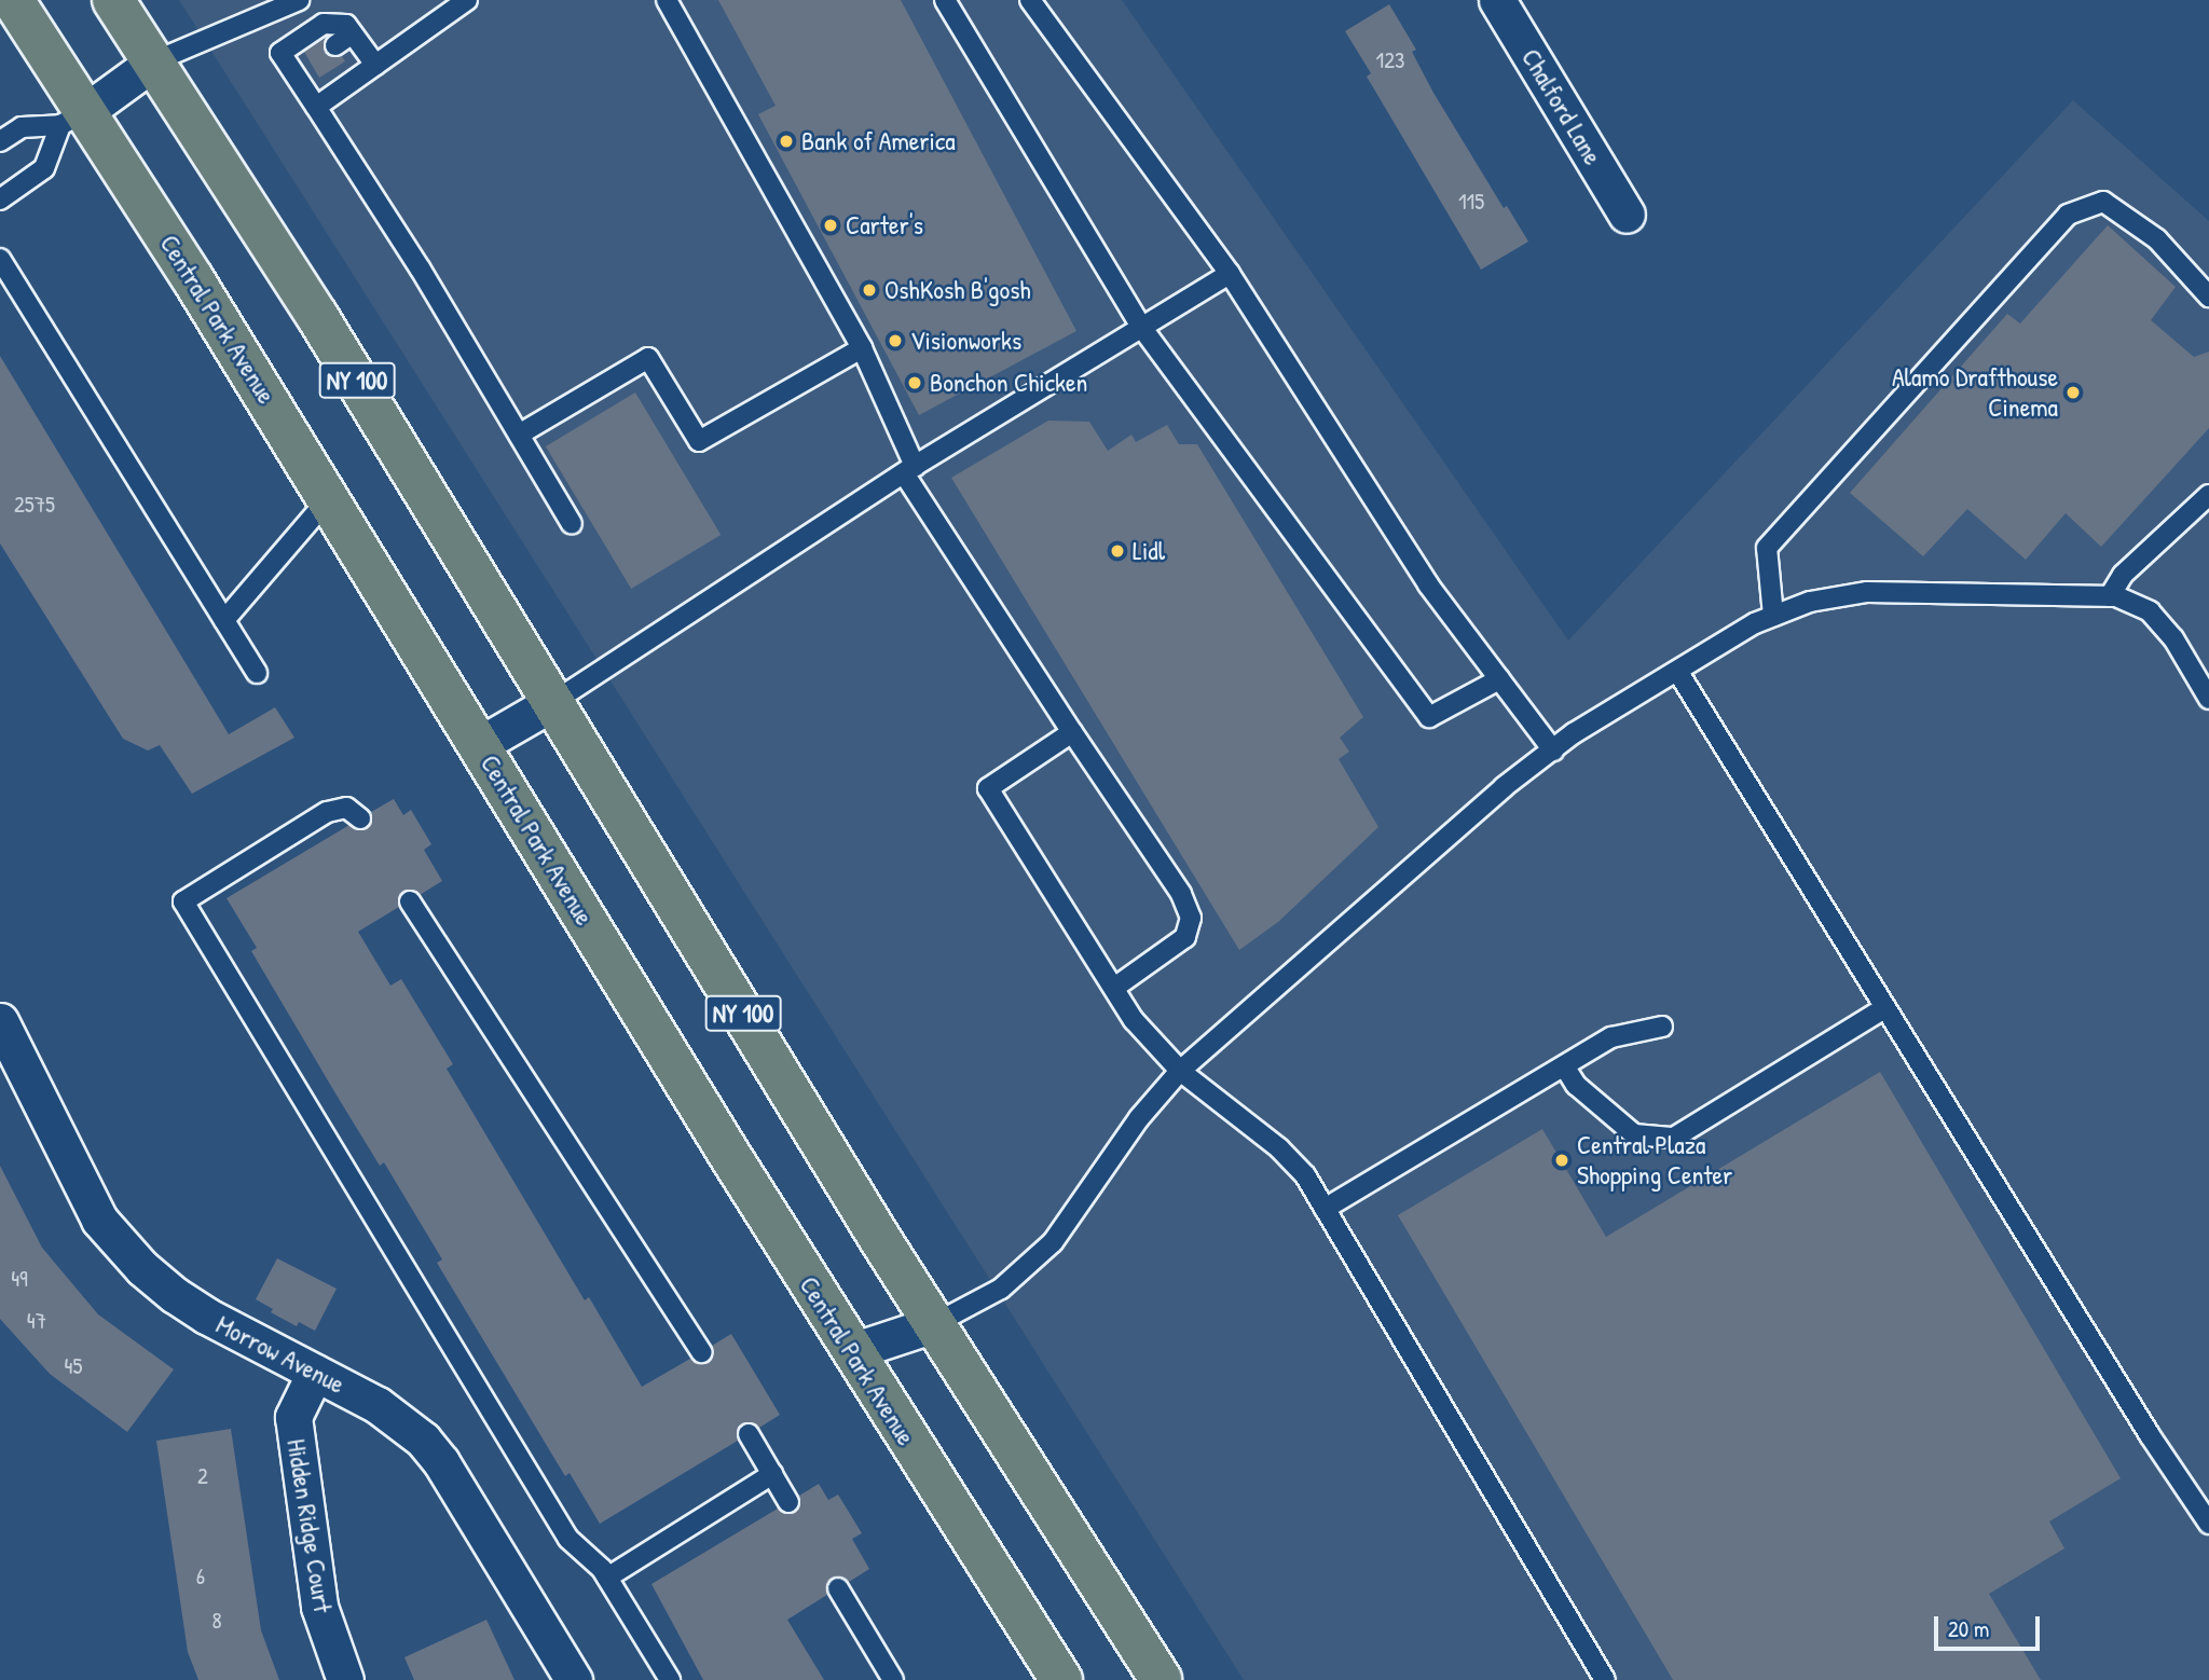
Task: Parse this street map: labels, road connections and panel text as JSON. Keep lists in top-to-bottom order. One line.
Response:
{"streets":{"main road":["Central Park Avenue","NY 100"],"street":["Chalford Lane","Morrow Avenue","Hidden Ridge Court"]},"crossings":[["Morrow Avenue","Hidden Ridge Court"]],"places":["Bank of America","Carter's","OshKosh B'gosh","Visionworks","Bonchon Chicken","Alamo Drafthouse Cinema","Lidl","Central Plaza Shopping Center"],"house_numbers":["123","115","2575","49","47","45","2","6","8"],"scale_bar":"20 m"}
